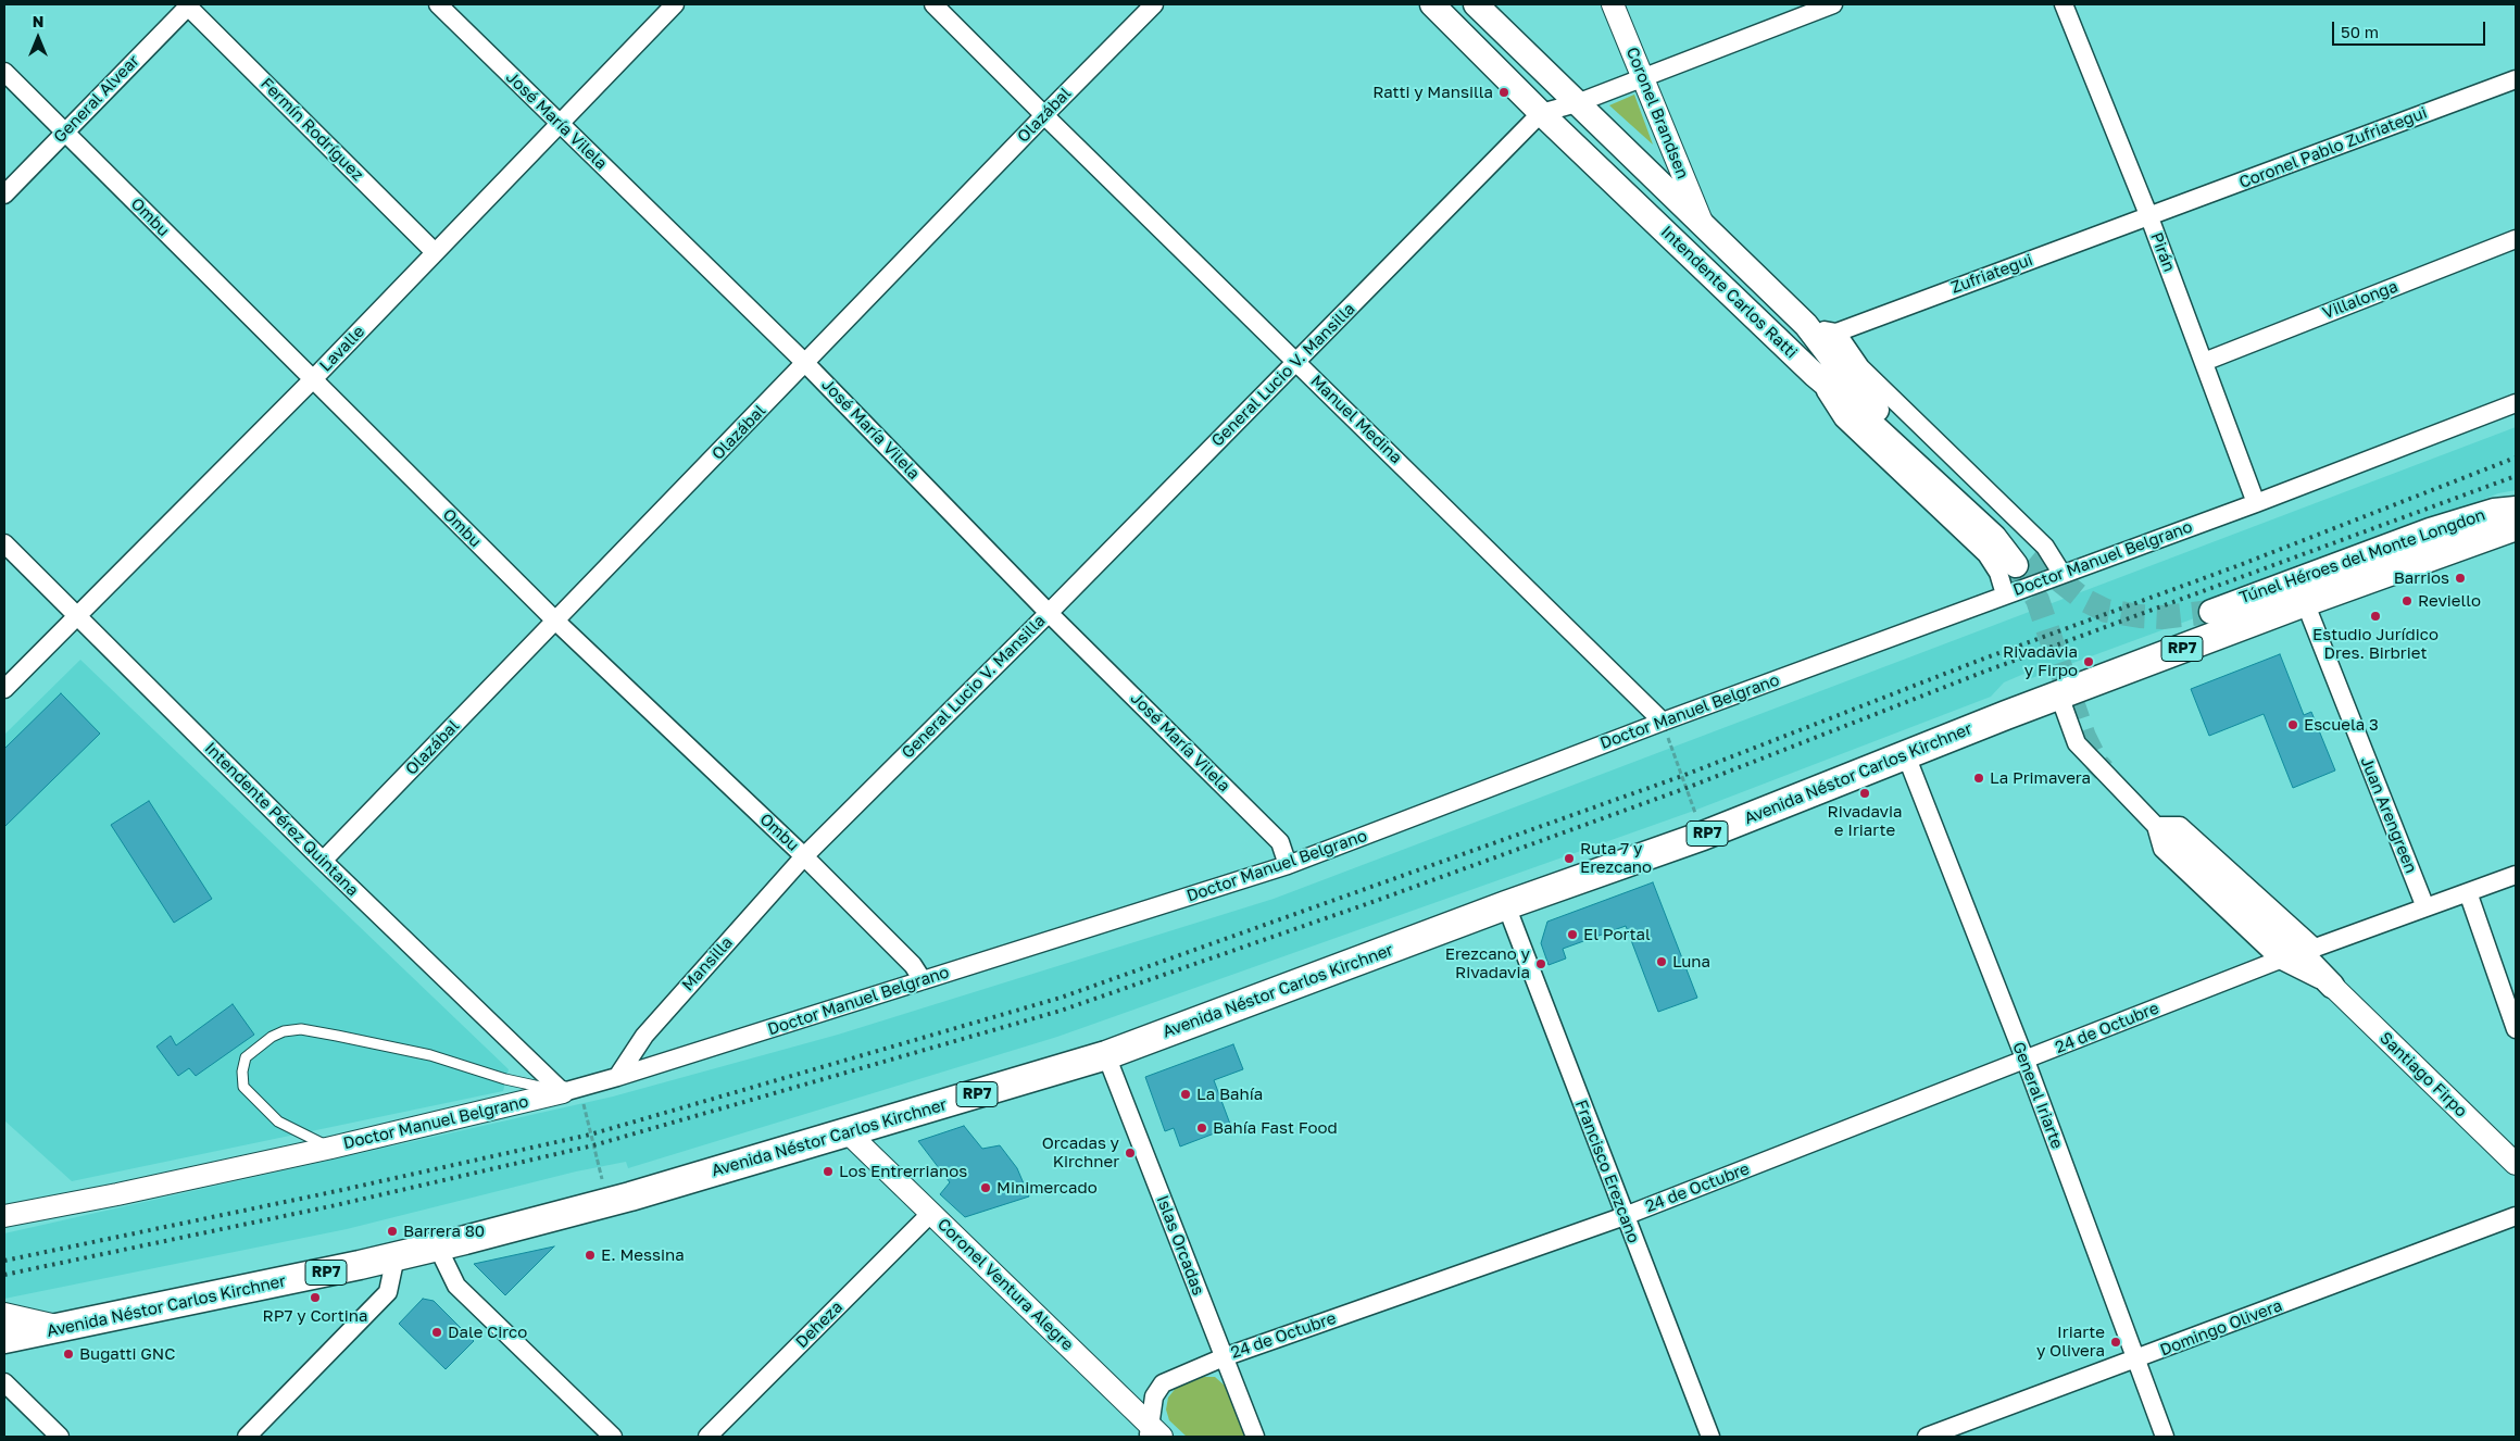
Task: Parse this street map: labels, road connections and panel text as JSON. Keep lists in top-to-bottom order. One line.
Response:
{"streets":{"main road":["Intendente Carlos Ratti","Túnel Héroes del Monte Longdon","RP7","Avenida Néstor Carlos Kirchner","Santiago Firpo"],"street":["General Alvear","Coronel Brandsen","Olazábal","José María Vilela","Fermín Rodríguez","Coronel Pablo Zufriategui","Ombu","Pirán","Zufriategui","Villalonga","Lavalle","General Lucio V. Mansilla","Manuel Medina","Doctor Manuel Belgrano","Juan Arengreen","Intendente Pérez Quintana","Mansilla","24 de Octubre","General Iriarte","Francisco Erezcano","Islas Orcadas","Coronel Ventura Alegre","Deheza","Domingo Olivera"]},"crossings":[["General Alvear","Fermín Rodríguez"],["General Alvear","Ombu"],["Coronel Brandsen","Intendente Carlos Ratti"],["Olazábal","José María Vilela"],["Olazábal","Ombu"],["Olazábal","Manuel Medina"],["Olazábal","Intendente Pérez Quintana"],["José María Vilela","Lavalle"],["José María Vilela","General Lucio V. Mansilla"],["José María Vilela","Doctor Manuel Belgrano"],["Fermín Rodríguez","Lavalle"],["Coronel Pablo Zufriategui","Pirán"],["Coronel Pablo Zufriategui","Zufriategui"],["Ombu","Lavalle"],["Ombu","General Lucio V. Mansilla"],["Ombu","Doctor Manuel Belgrano"],["Ombu","Mansilla"],["Pirán","Zufriategui"],["Pirán","Villalonga"],["Pirán","Doctor Manuel Belgrano"],["Zufriategui","Intendente Carlos Ratti"],["Intendente Carlos Ratti","General Lucio V. Mansilla"],["Intendente Carlos Ratti","Doctor Manuel Belgrano"],["Lavalle","Intendente Pérez Quintana"],["General Lucio V. Mansilla","Manuel Medina"],["General Lucio V. Mansilla","Mansilla"],["Manuel Medina","Doctor Manuel Belgrano"],["Doctor Manuel Belgrano","Intendente Pérez Quintana"],["Doctor Manuel Belgrano","Mansilla"],["Avenida Néstor Carlos Kirchner","Juan Arengreen"],["Avenida Néstor Carlos Kirchner","Santiago Firpo"],["Avenida Néstor Carlos Kirchner","General Iriarte"],["Avenida Néstor Carlos Kirchner","Francisco Erezcano"],["Avenida Néstor Carlos Kirchner","Islas Orcadas"],["Avenida Néstor Carlos Kirchner","Coronel Ventura Alegre"],["Juan Arengreen","24 de Octubre"],["24 de Octubre","Santiago Firpo"],["24 de Octubre","General Iriarte"],["24 de Octubre","Francisco Erezcano"],["24 de Octubre","Islas Orcadas"],["24 de Octubre","Coronel Ventura Alegre"],["General Iriarte","Domingo Olivera"],["Coronel Ventura Alegre","Deheza"]],"places":["Ratti y Mansilla","Barrios","Reviello","Estudio Jurídico Dres. Birbriet","Rivadavia y Firpo","Escuela 3","La Primavera","Rivadavia e Iriarte","Ruta 7 y Erezcano","El Portal","Luna","Erezcano y Rivadavia","La Bahía","Bahía Fast Food","Orcadas y Kirchner","Los Entrerrianos","Minimercado","Barrera 80","E. Messina","RP7 y Cortina","Dale Circo","Iriarte y Olivera","Bugatti GNC"],"scale_bar":"50 m","north":"top"}
